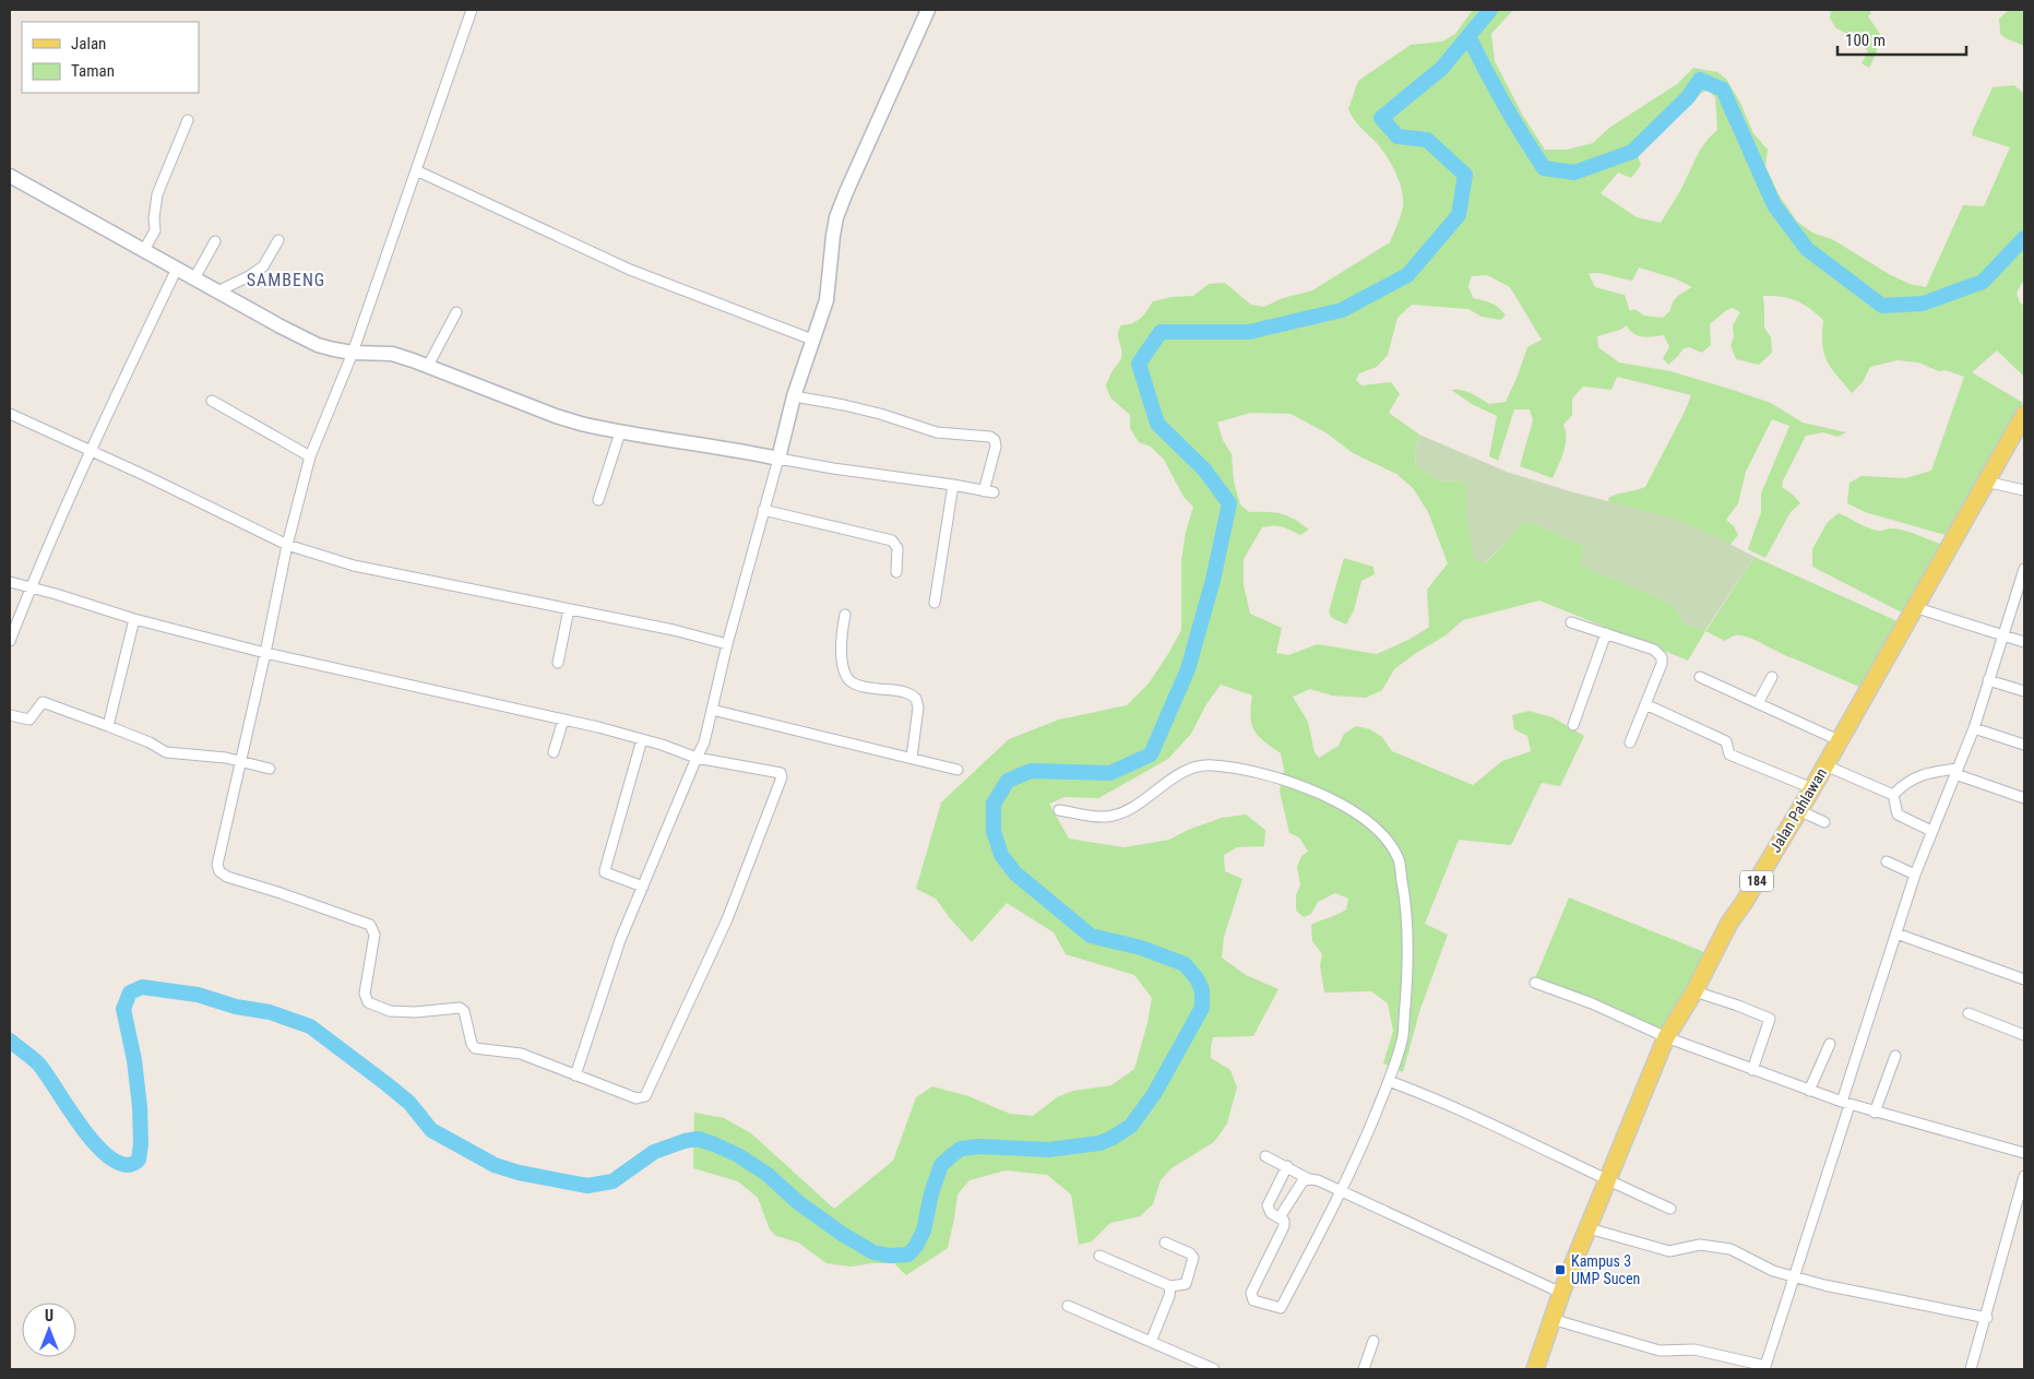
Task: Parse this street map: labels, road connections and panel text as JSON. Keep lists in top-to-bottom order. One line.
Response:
{"streets":{"main road":["Jalan Pahlawan","184"]},"districts":["SAMBENG"],"places":{"transit":["Kampus 3 UMP Sucen"]},"legend":["Jalan","Taman"],"scale_bar":"100 m","north":"top"}
